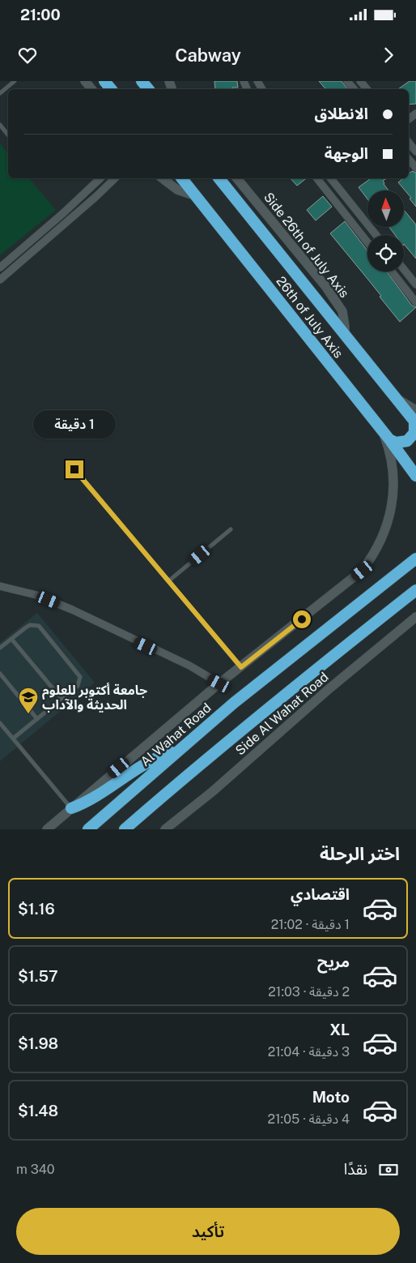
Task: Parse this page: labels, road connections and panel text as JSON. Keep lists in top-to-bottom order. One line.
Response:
{"streets":{"highway":["26th of July Axis","Al Wahat Road"],"street":["Side 26th of July Axis","Side Al Wahat Road"]},"crossings":[["Side 26th of July Axis","26th of July Axis"]],"places":{"school or university":["جامعة أكتوبر للعلوم الحديثة والآداب"]},"north":"top","page":{"status":"21:00","header":"Cabway","banner":["الانطلاق","الوجهة"],"bubble":"1 دقيقة","heading":"اختر الرحلة","list":[{"name":"اقتصادي","note":"1 دقيقة · 21:02","value":"$1.16"},{"name":"مريح","note":"2 دقيقة · 21:03","value":"$1.57"},{"name":"XL","note":"3 دقيقة · 21:04","value":"$1.98"},{"name":"Moto","note":"4 دقيقة · 21:05","value":"$1.48"}],"pay":["نقدًا","340 m"],"buttons":"تأكيد"}}
